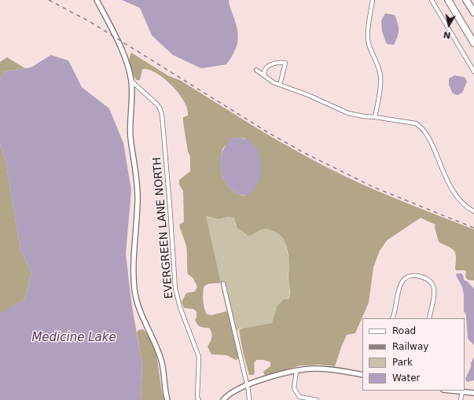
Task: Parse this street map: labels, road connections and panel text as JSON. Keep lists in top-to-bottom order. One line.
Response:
{"streets":{"street":["EVERGREEN LANE NORTH"]},"water":["Medicine Lake"],"legend":["Road","Railway","Park","Water"],"north":"bottom"}
